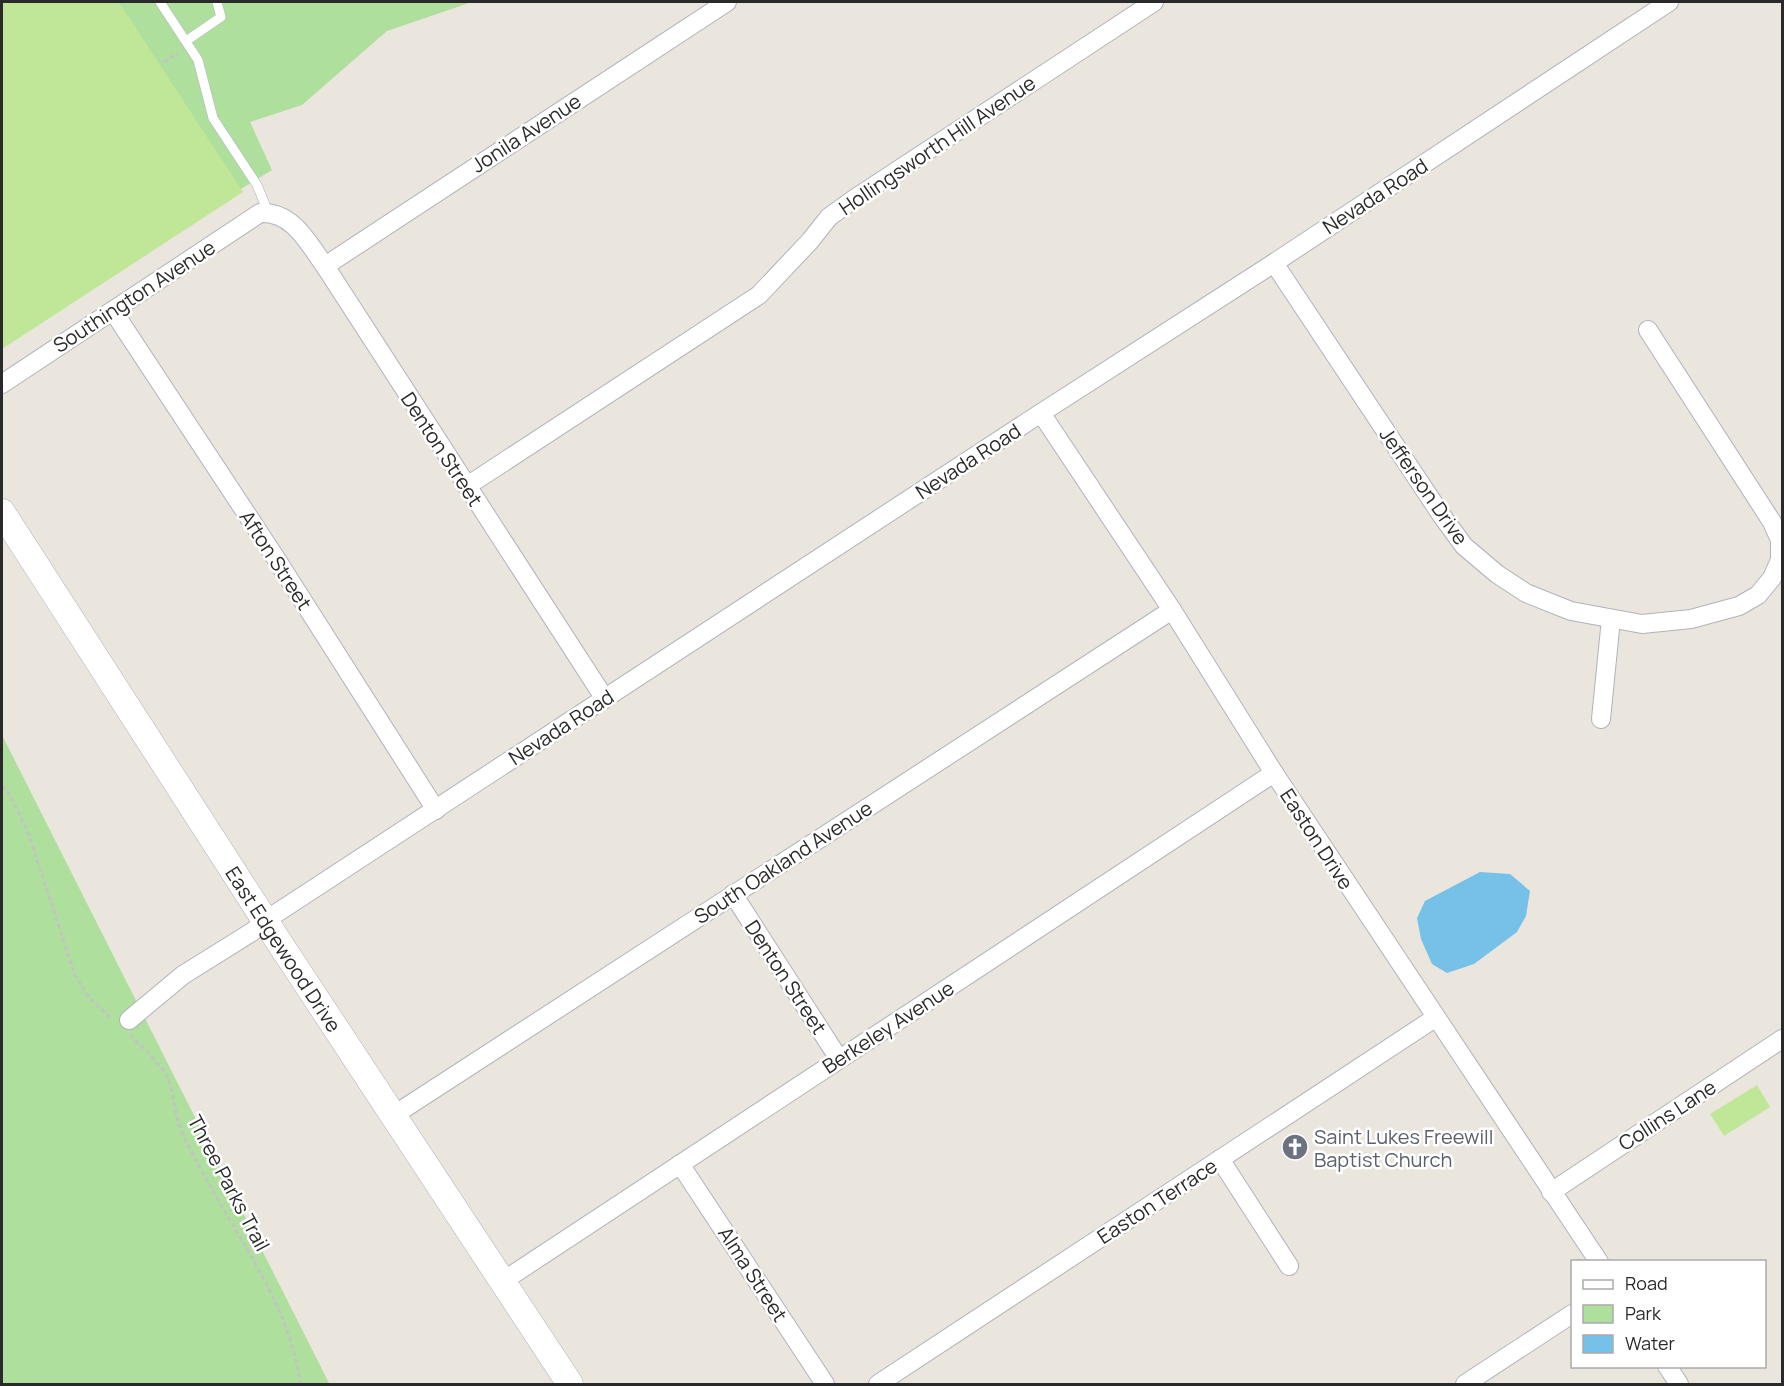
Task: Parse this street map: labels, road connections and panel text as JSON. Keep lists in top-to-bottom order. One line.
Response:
{"streets":{"street":["Jonila Avenue","Hollingsworth Hill Avenue","Nevada Road","Southington Avenue","Denton Street","Jefferson Drive","Afton Street","Easton Drive","South Oakland Avenue","East Edgewood Drive","Berkeley Avenue","Collins Lane","Easton Terrace","Alma Street"],"path":["Three Parks Trail"]},"crossings":[["Jonila Avenue","Denton Street"],["Hollingsworth Hill Avenue","Denton Street"],["Nevada Road","Denton Street"],["Nevada Road","Jefferson Drive"],["Nevada Road","Afton Street"],["Nevada Road","Easton Drive"],["Nevada Road","East Edgewood Drive"],["Nevada Road","Three Parks Trail"],["Southington Avenue","Denton Street"],["Southington Avenue","Afton Street"],["Denton Street","South Oakland Avenue"],["Denton Street","Berkeley Avenue"],["Easton Drive","South Oakland Avenue"],["Easton Drive","Berkeley Avenue"],["Easton Drive","Collins Lane"],["Easton Drive","Easton Terrace"],["South Oakland Avenue","East Edgewood Drive"],["East Edgewood Drive","Berkeley Avenue"],["Berkeley Avenue","Alma Street"]],"places":{"church":["Saint Lukes Freewill Baptist Church"]},"legend":["Road","Park","Water"]}
